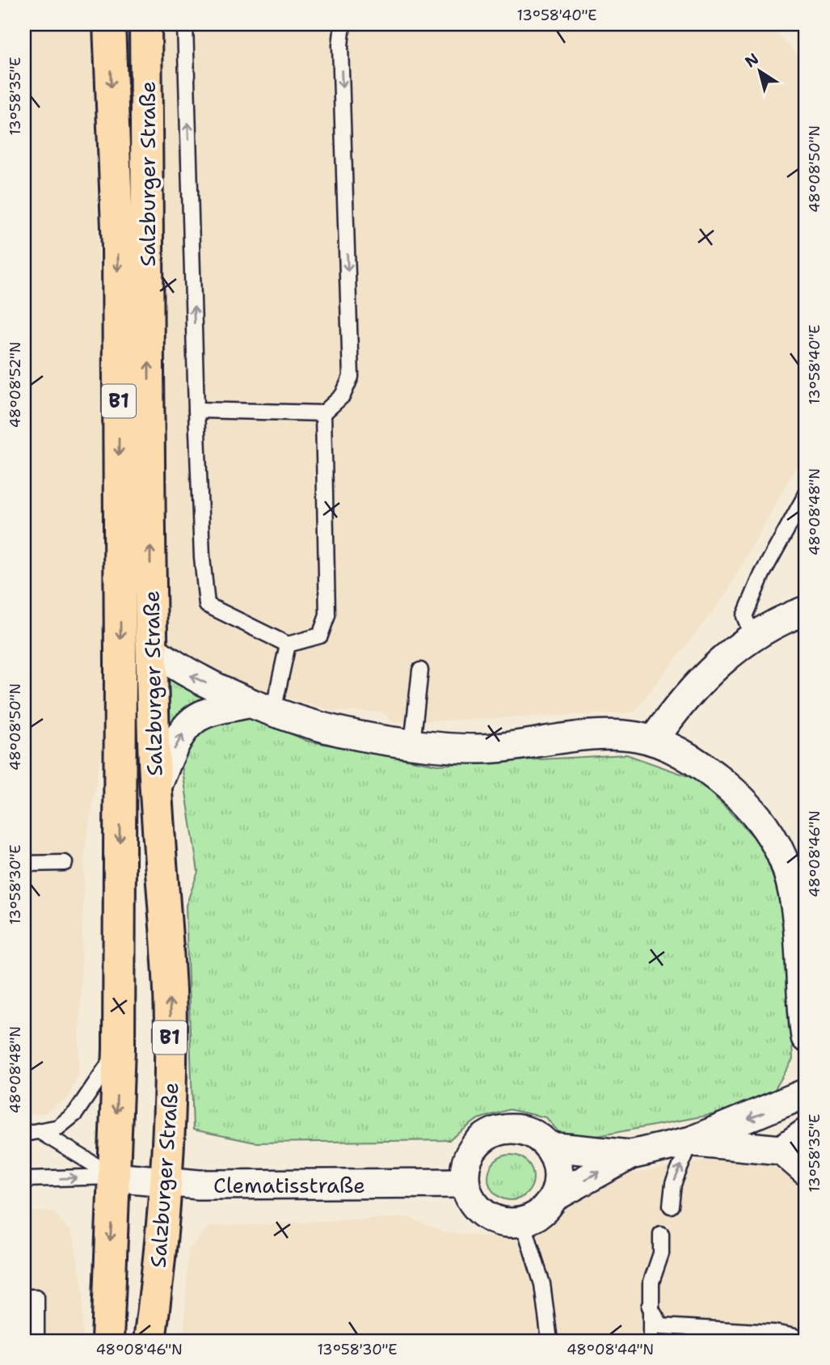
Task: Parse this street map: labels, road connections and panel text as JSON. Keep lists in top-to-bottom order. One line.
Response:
{"streets":{"main road":["Salzburger Straße","B1"],"street":["Clematisstraße"]},"crossings":[["Salzburger Straße","Clematisstraße"]],"north":"top left","coordinates":["13°58'40\"E","13°58'35\"E","48°08'50\"N","48°08'52\"N","48°08'48\"N","48°08'46\"N","13°58'30\"E","48°08'44\"N"]}
